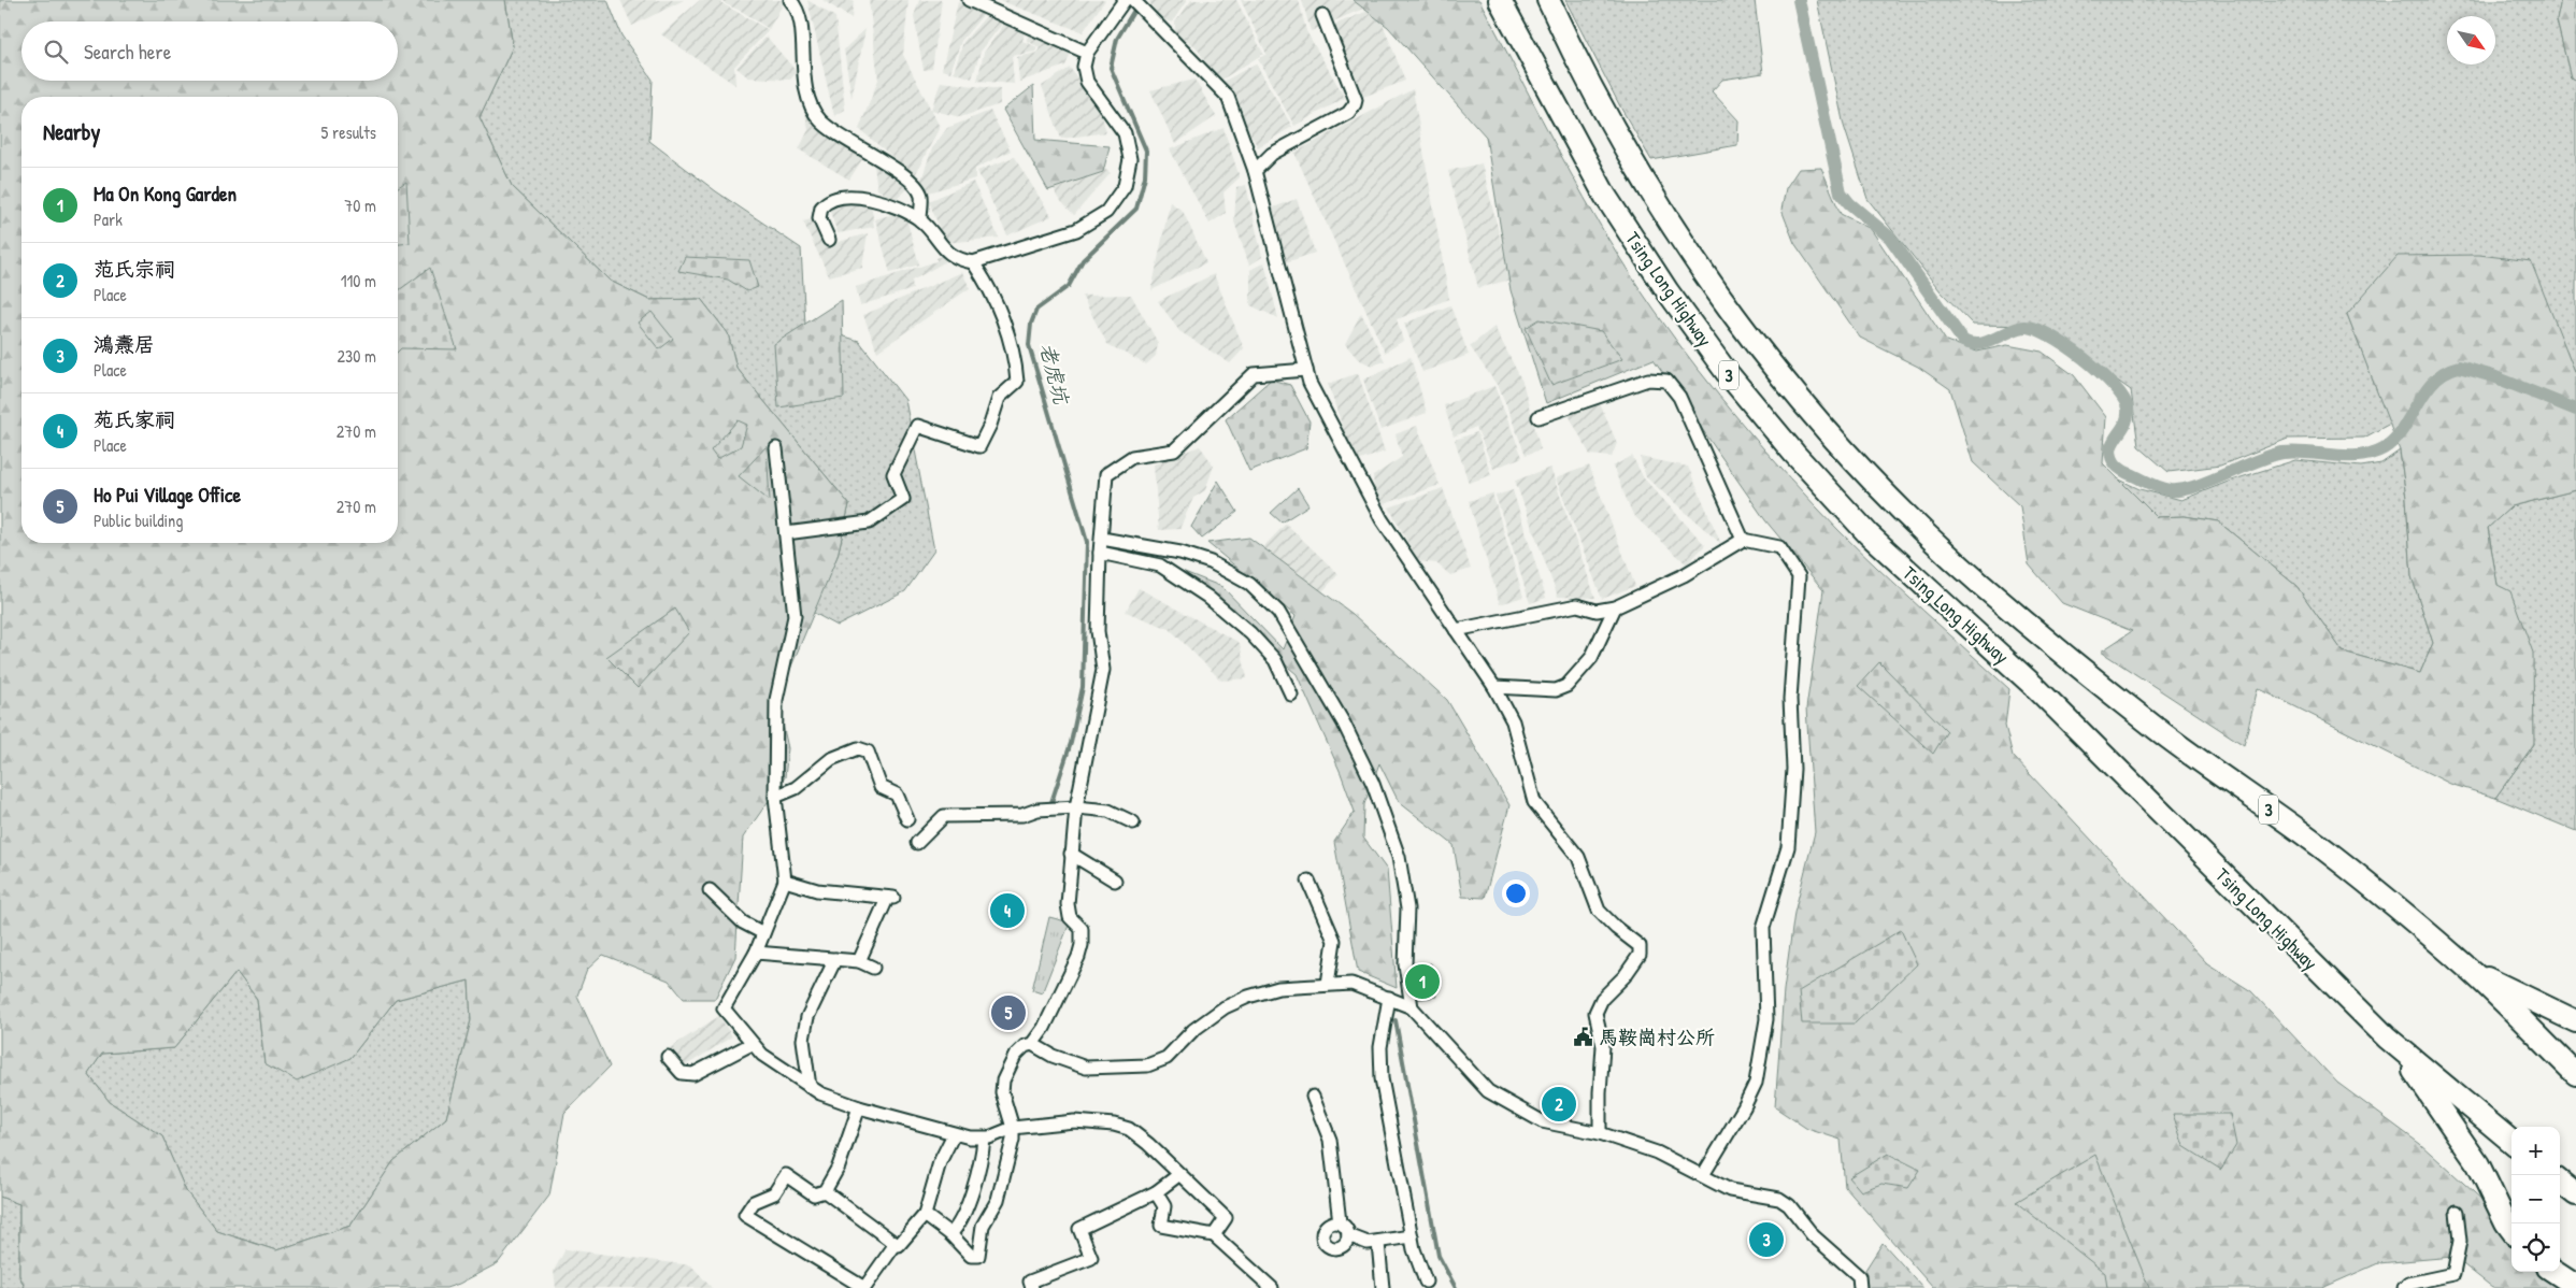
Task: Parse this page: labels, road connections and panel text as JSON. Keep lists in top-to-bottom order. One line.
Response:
{"streets":{"highway":["Tsing Long Highway","3"]},"water":["老虎坑"],"places":{"public building":["馬鞍崗村公所"]},"north":"bottom right","page":{"search":"Search here","heading":["Nearby","5 results"],"list":[{"mark":"1","name":"Ma On Kong Garden","note":"Park","value":"70 m"},{"mark":"2","name":"范氏宗祠","note":"Place","value":"110 m"},{"mark":"3","name":"鴻燾居","note":"Place","value":"230 m"},{"mark":"4","name":"苑氏家祠","note":"Place","value":"270 m"},{"mark":"5","name":"Ho Pui Village Office","note":"Public building","value":"270 m"}],"pins":["4","1","5","2","3"],"map_buttons":["+","−"]}}
